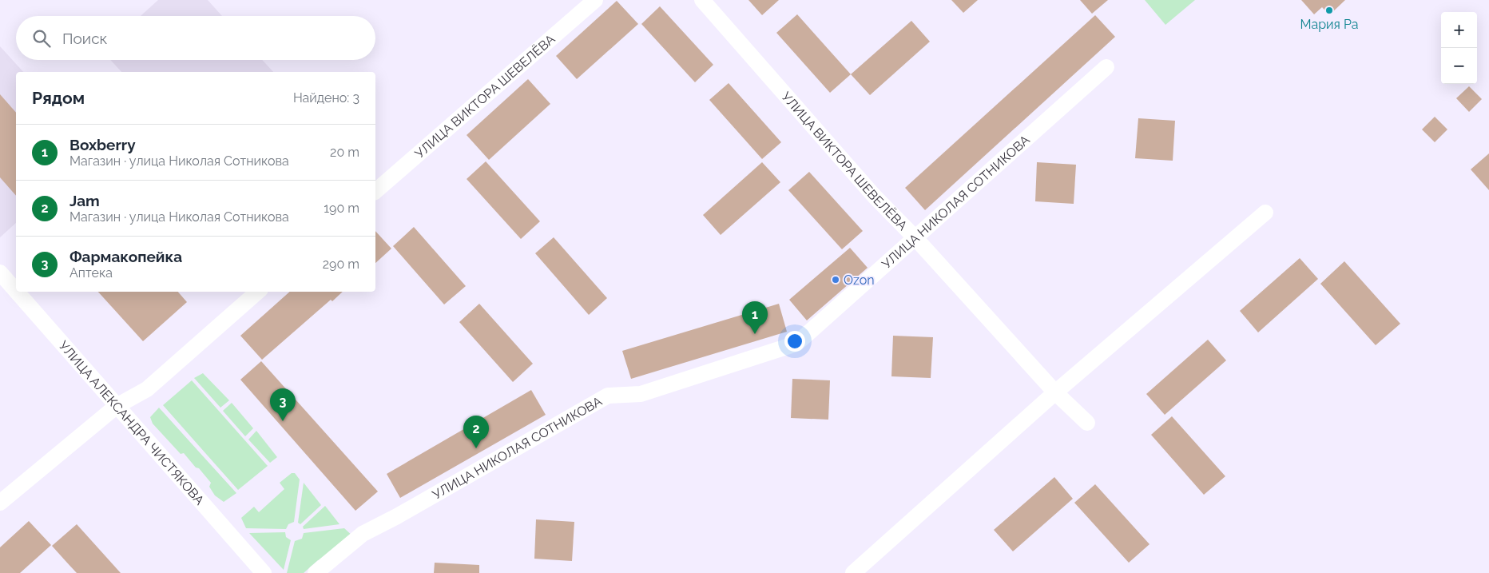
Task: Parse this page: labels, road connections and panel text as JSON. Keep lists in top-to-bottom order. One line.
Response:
{"streets":{"street":["УЛИЦА ВИКТОРА ШЕВЕЛЁВА","УЛИЦА НИКОЛАЯ СОТНИКОВА","УЛИЦА АЛЕКСАНДРА ЧИСТЯКОВА"]},"crossings":[["УЛИЦА ВИКТОРА ШЕВЕЛЁВА","УЛИЦА НИКОЛАЯ СОТНИКОВА"]],"places":["Мария Ра","Ozon"],"page":{"map_buttons":["+","−"],"search":"Поиск","heading":["Рядом","Найдено: 3"],"list":[{"mark":"1","name":"Boxberry","note":"Магазин · улица Николая Сотникова","value":"20 m"},{"mark":"2","name":"Jam","note":"Магазин · улица Николая Сотникова","value":"190 m"},{"mark":"3","name":"Фармакопейка","note":"Аптека","value":"290 m"}],"pins":["1","3","2"]}}
